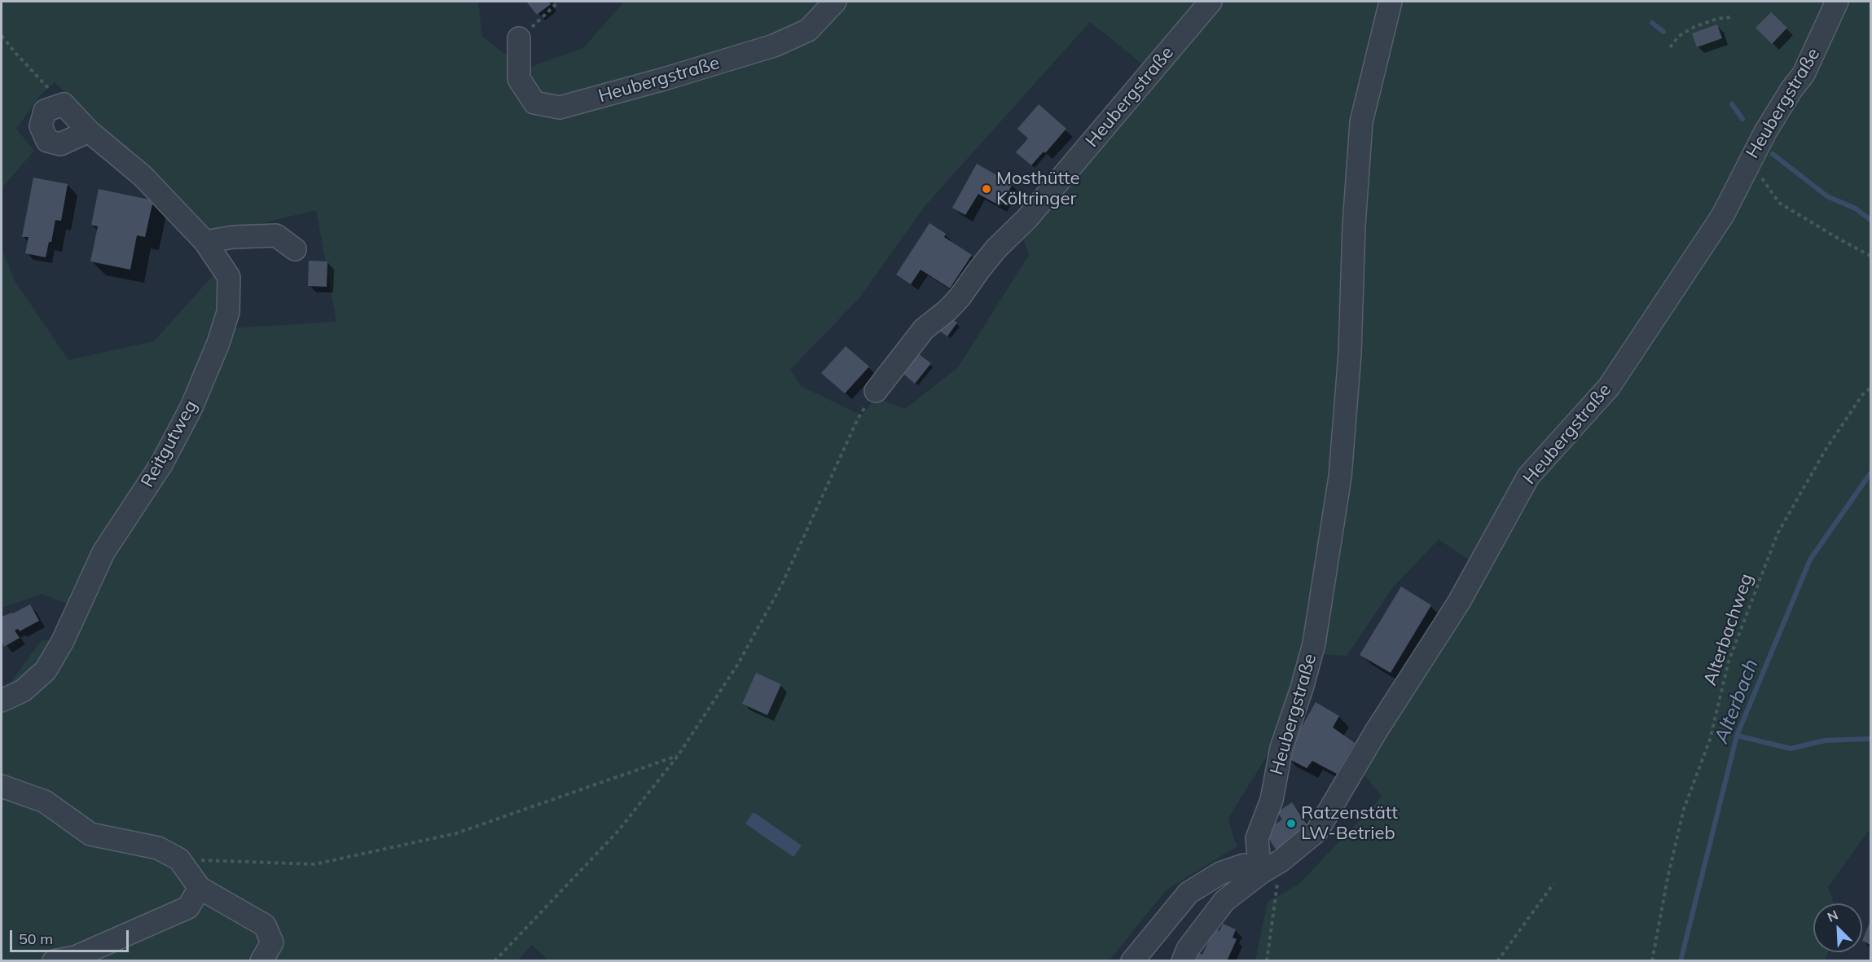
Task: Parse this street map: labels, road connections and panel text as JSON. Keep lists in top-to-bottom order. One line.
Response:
{"streets":{"street":["Heubergstraße","Reitgutweg"],"path":["Alterbachweg"]},"water":["Alterbach"],"places":["Mosthütte Költringer","Ratzenstätt LW-Betrieb"],"scale_bar":"50 m","north":"top left"}
